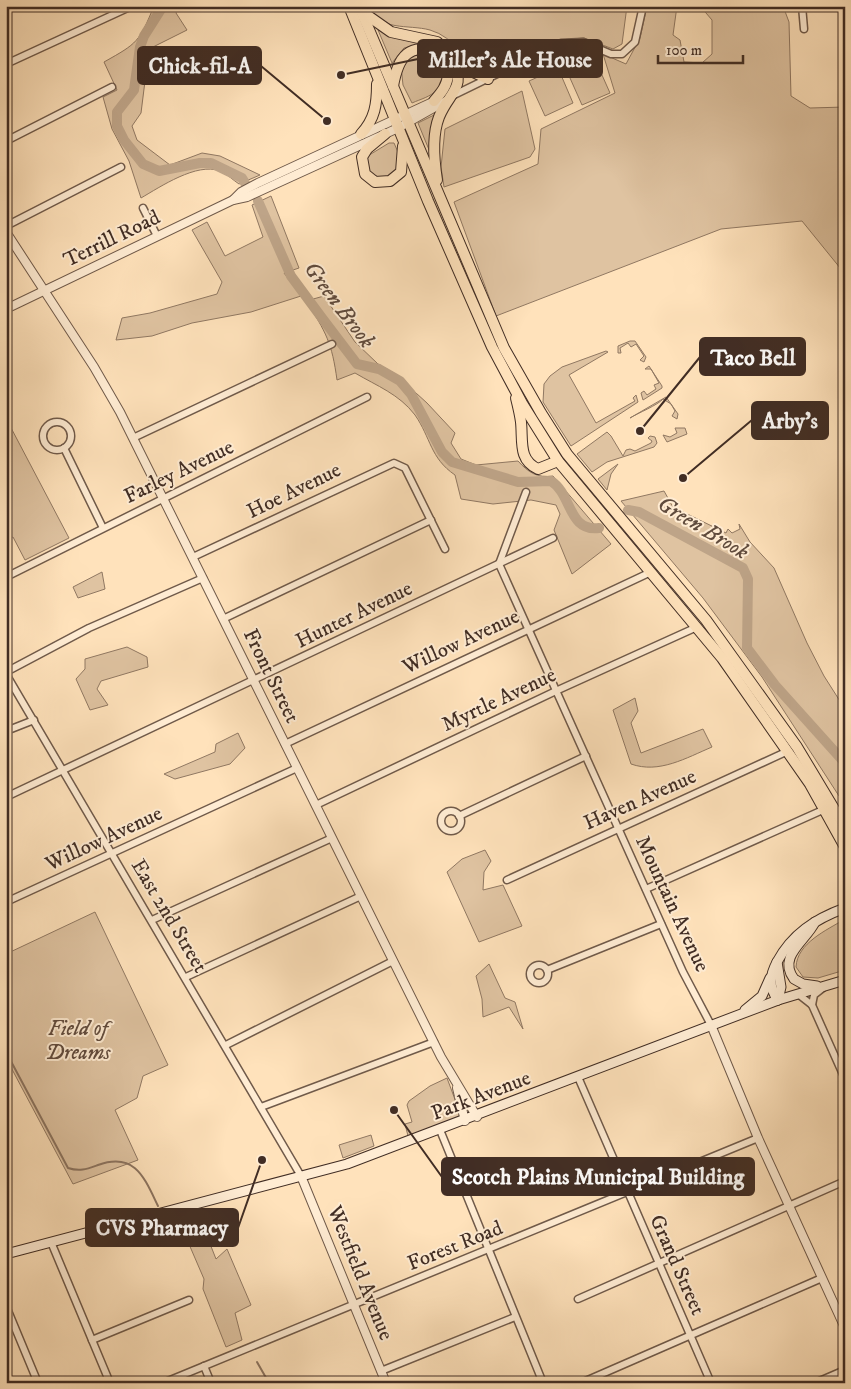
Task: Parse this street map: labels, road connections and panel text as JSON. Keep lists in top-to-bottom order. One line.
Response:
{"streets":{"main road":["Park Avenue"],"street":["Terrill Road","Farley Avenue","Hoe Avenue","Hunter Avenue","Willow Avenue","Front Street","Myrtle Avenue","Haven Avenue","Mountain Avenue","East 2nd Street","Forest Road","Grand Street","Westfield Avenue"]},"crossings":[["Terrill Road","Front Street"],["Farley Avenue","Front Street"],["Hoe Avenue","Front Street"],["Hunter Avenue","Front Street"],["Hunter Avenue","Mountain Avenue"],["Hunter Avenue","East 2nd Street"],["Willow Avenue","Front Street"],["Willow Avenue","Mountain Avenue"],["Willow Avenue","East 2nd Street"],["Front Street","Myrtle Avenue"],["Front Street","Park Avenue"],["Myrtle Avenue","Mountain Avenue"],["Haven Avenue","Mountain Avenue"],["Mountain Avenue","Park Avenue"],["Mountain Avenue","Forest Road"],["East 2nd Street","Park Avenue"],["East 2nd Street","Westfield Avenue"],["Park Avenue","Grand Street"],["Park Avenue","Westfield Avenue"],["Forest Road","Grand Street"],["Forest Road","Westfield Avenue"]],"water":["Green Brook"],"parks":["Field of Dreams"],"places":["Miller's Ale House","Chick-fil-A","Taco Bell","Arby's","Scotch Plains Municipal Building","CVS Pharmacy"],"scale_bar":"100 m"}
